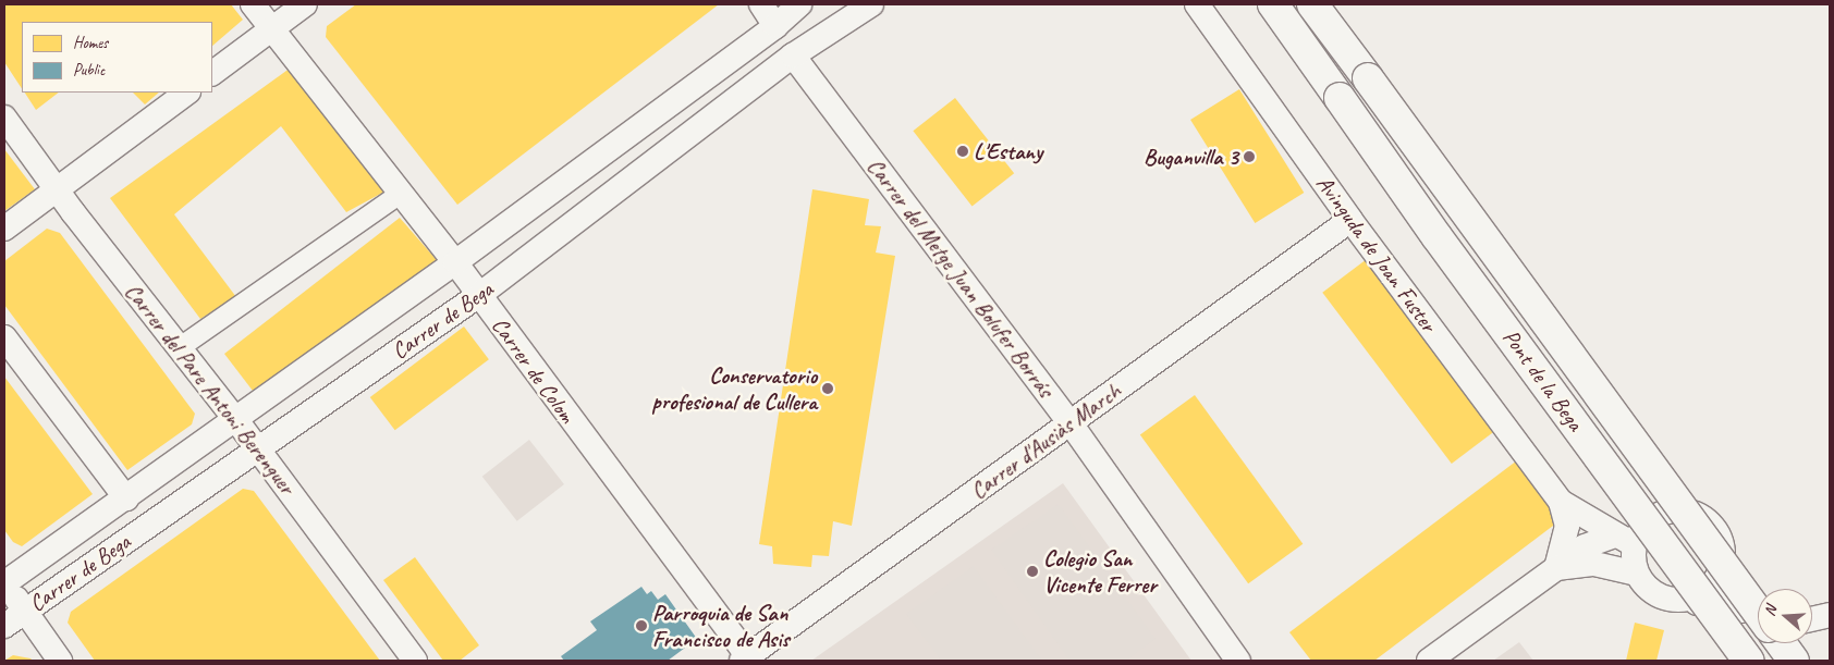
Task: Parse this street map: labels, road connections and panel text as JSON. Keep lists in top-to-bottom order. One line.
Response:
{"streets":{"street":["Avinguda de Joan Fuster","Carrer del Metge Juan Bolufer Borrás","Carrer de Bega","Carrer de Colom","Pont de la Bega","Carrer del Pare Antoni Berenguer","Carrer d'Ausiàs March"]},"crossings":[["Avinguda de Joan Fuster","Carrer d'Ausiàs March"],["Carrer del Metge Juan Bolufer Borrás","Carrer de Bega"],["Carrer del Metge Juan Bolufer Borrás","Carrer d'Ausiàs March"],["Carrer de Bega","Carrer de Colom"],["Carrer de Bega","Carrer del Pare Antoni Berenguer"],["Carrer de Colom","Carrer d'Ausiàs March"]],"places":["L'Estany","Buganvilla 3","Conservatorio profesional de Cullera","Colegio San Vicente Ferrer","Parroquia de San Francisco de Asis"],"legend":["Homes","Public"],"north":"left"}
